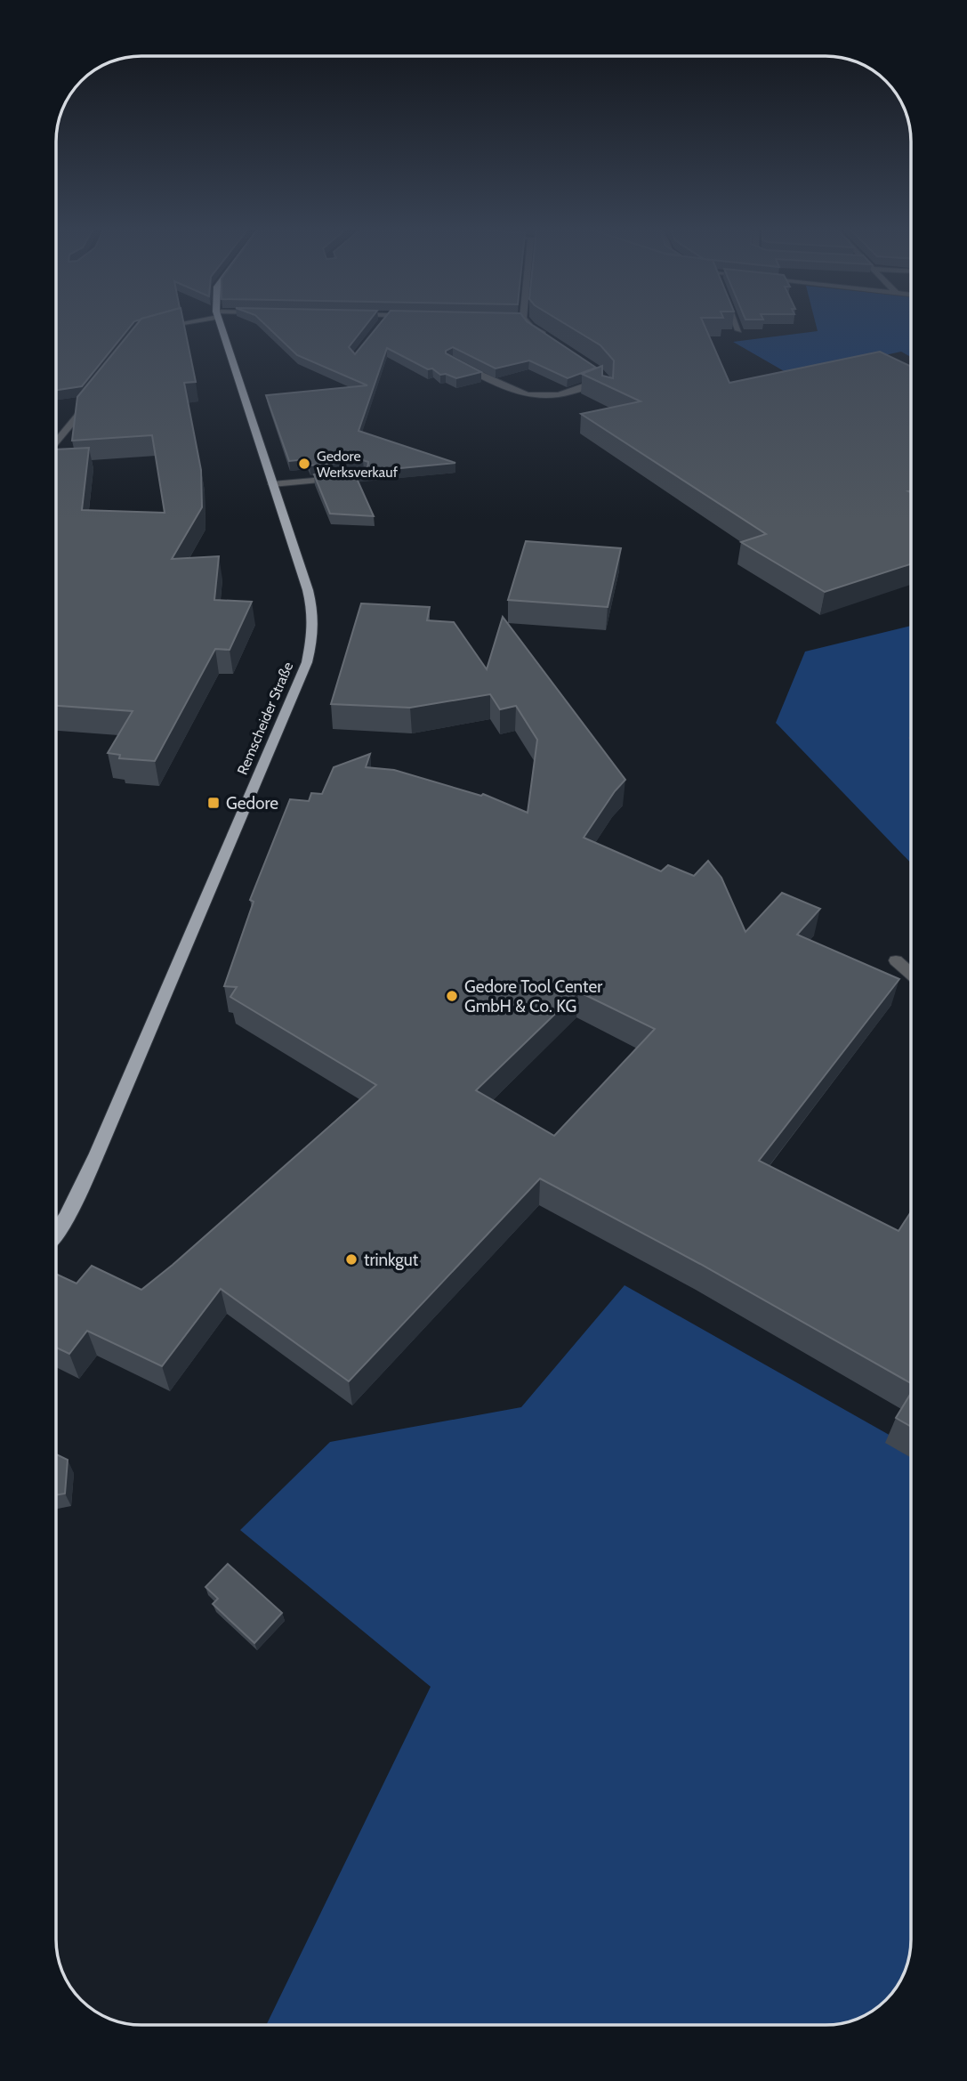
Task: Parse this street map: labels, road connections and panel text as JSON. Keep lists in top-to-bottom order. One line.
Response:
{"streets":{"main road":["Remscheider Straße"]},"places":{"other":["Gedore Werksverkauf","Gedore Tool Center GmbH & Co. KG","trinkgut"],"transit":["Gedore"]}}
